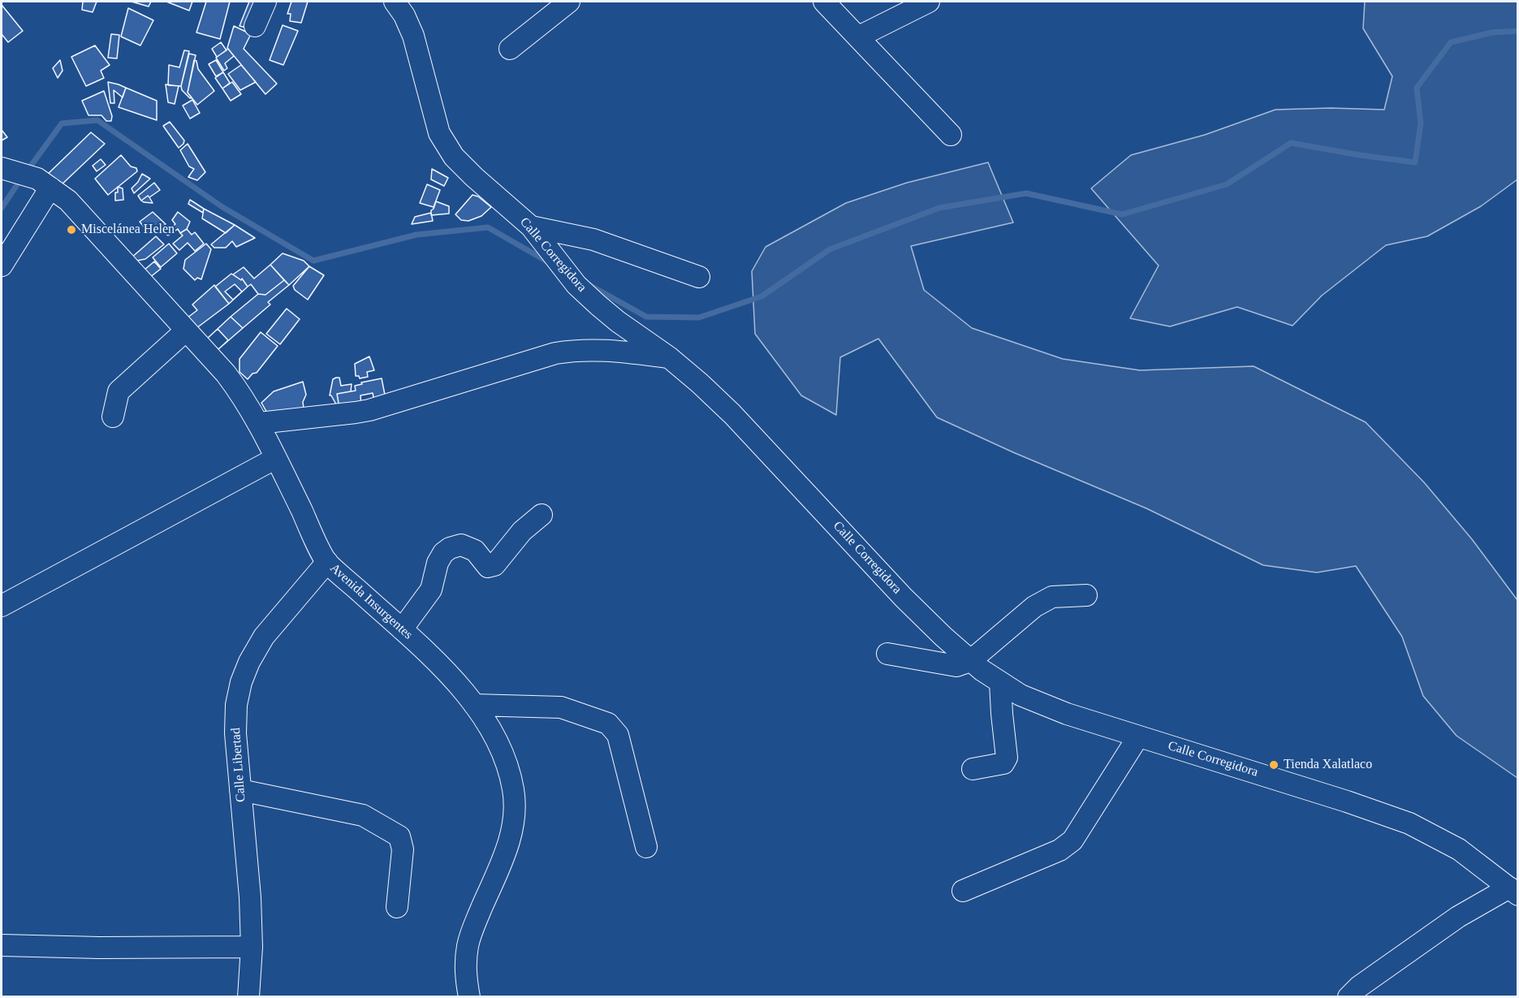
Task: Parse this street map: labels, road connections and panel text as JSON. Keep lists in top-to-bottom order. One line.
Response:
{"streets":{"street":["Calle Corregidora","Avenida Insurgentes","Calle Libertad"]},"crossings":[["Avenida Insurgentes","Calle Libertad"]],"places":["Miscelánea Helen","Tienda Xalatlaco"]}
